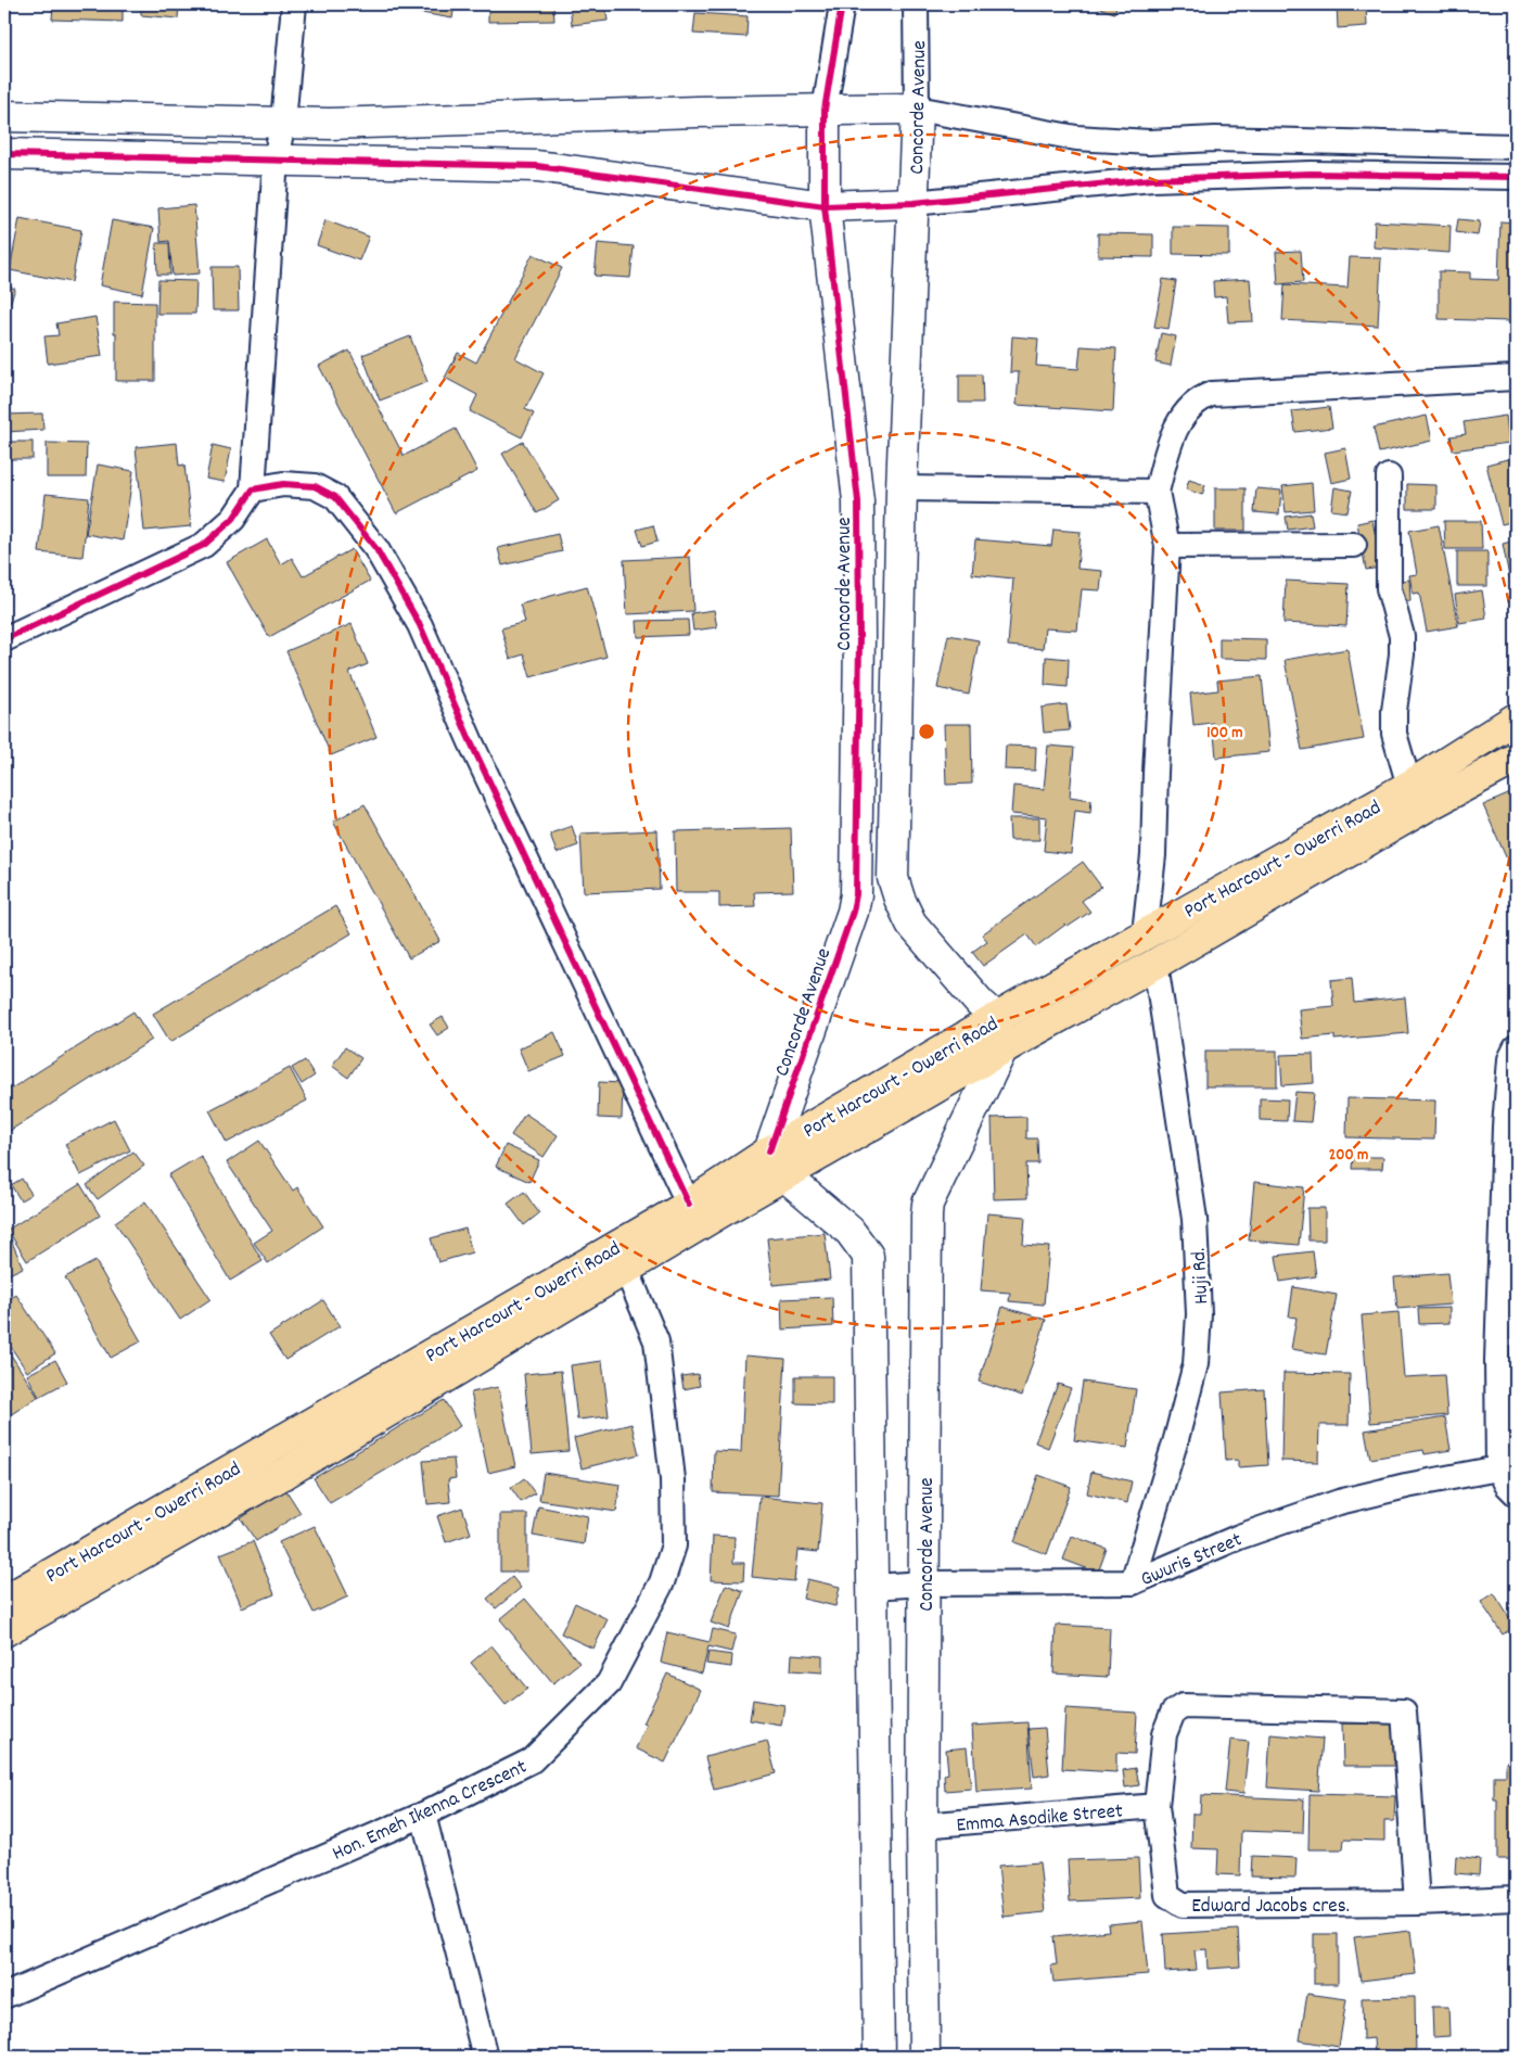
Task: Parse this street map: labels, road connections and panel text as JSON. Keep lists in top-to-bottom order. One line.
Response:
{"streets":{"main road":["Port Harcourt - Owerri Road"],"street":["Concorde Avenue","Huji Rd.","Gwuris Street","Hon. Emeh Ikenna Crescent","Emma Asodike Street","Edward Jacobs cres."]},"crossings":[["Concorde Avenue","Port Harcourt - Owerri Road"],["Concorde Avenue","Gwuris Street"],["Concorde Avenue","Emma Asodike Street"],["Port Harcourt - Owerri Road","Huji Rd."],["Port Harcourt - Owerri Road","Hon. Emeh Ikenna Crescent"],["Huji Rd.","Gwuris Street"],["Emma Asodike Street","Edward Jacobs cres."]],"rings":["100 m","200 m"]}
